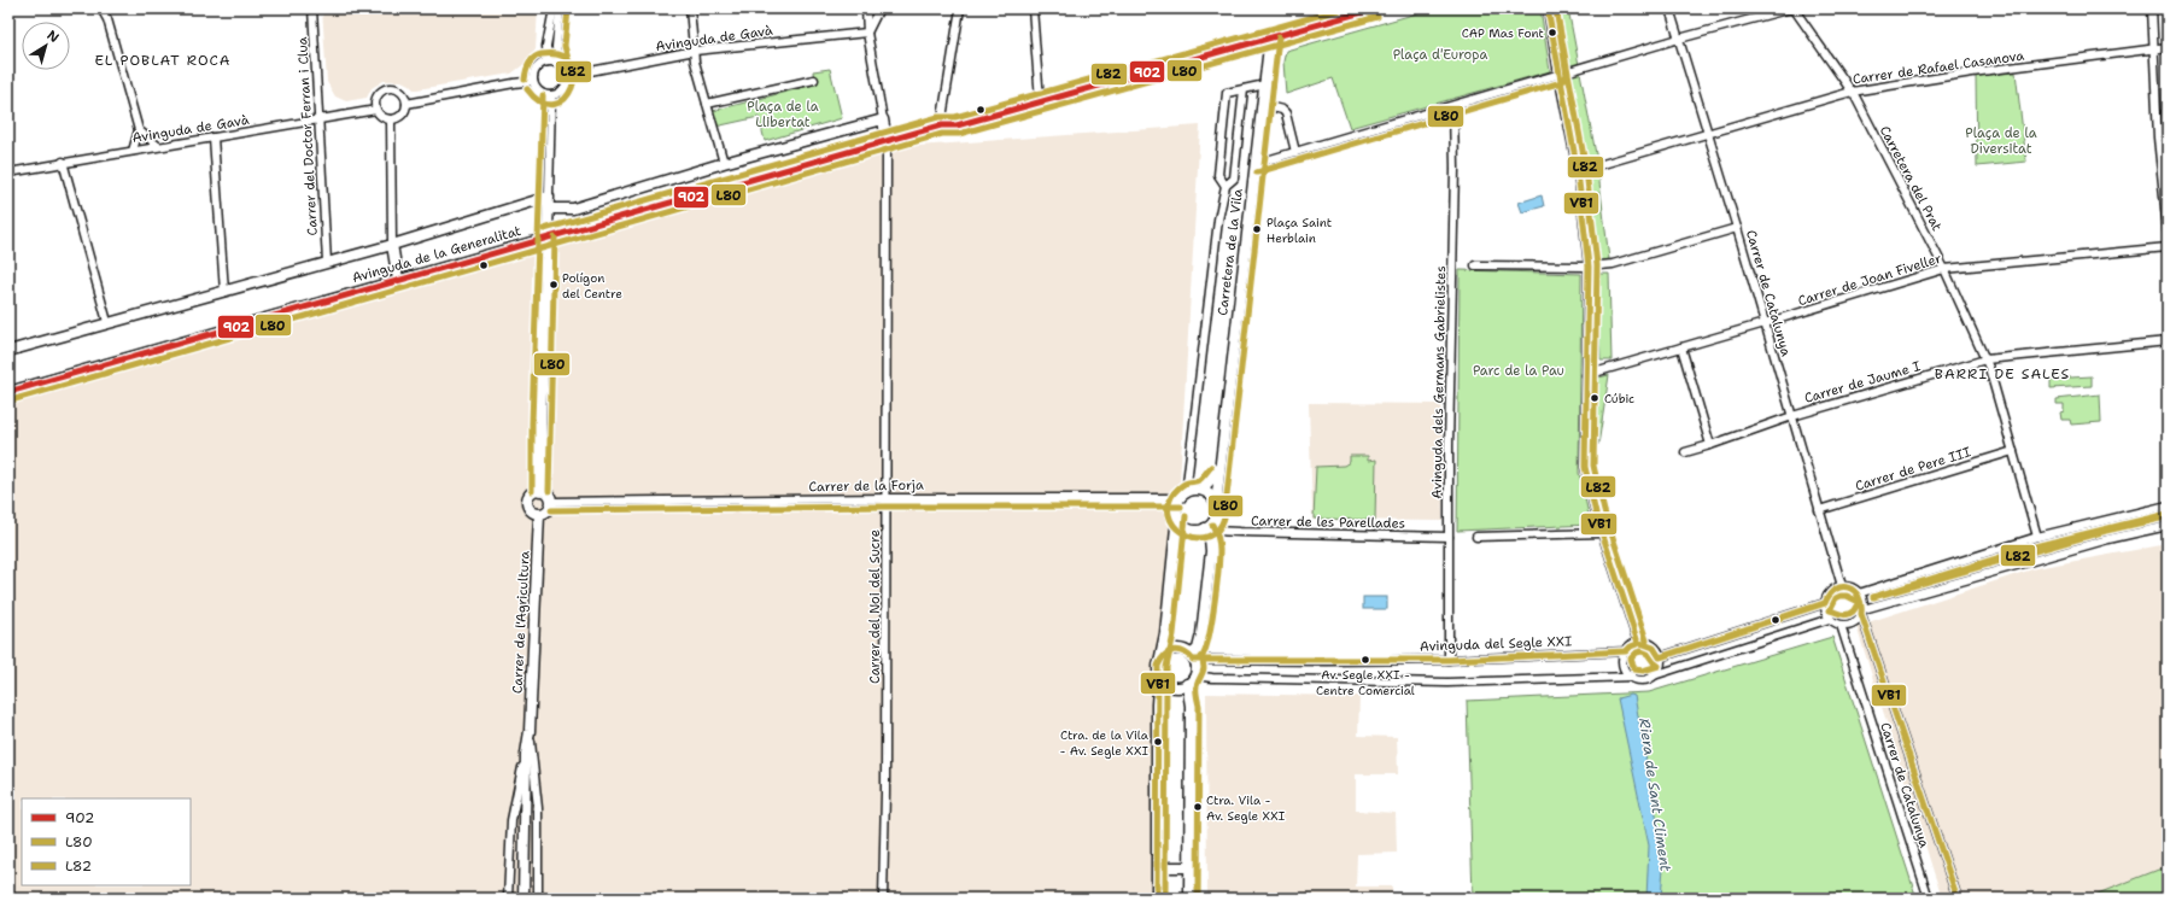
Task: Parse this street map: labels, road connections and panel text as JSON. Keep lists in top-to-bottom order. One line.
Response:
{"streets":{"street":["Avinguda de Gavà","Carrer de Rafael Casanova","Carrer del Doctor Ferran i Clua","Carretera del Prat","Carretera de la Vila","Avinguda de la Generalitat","Carrer de Joan Fiveller","Carrer de Catalunya","Avinguda dels Germans Gabrielistes","Carrer de Jaume I","Carrer de Pere III","Carrer de la Forja","Carrer de les Parellades","Carrer del Noi del Sucre","Carrer de l'Agricultura","Avinguda del Segle XXI"]},"crossings":[["Avinguda de Gavà","Carrer del Doctor Ferran i Clua"],["Carrer de Rafael Casanova","Carretera del Prat"],["Carrer de Rafael Casanova","Carrer de Catalunya"],["Carretera del Prat","Carrer de Joan Fiveller"],["Carretera del Prat","Carrer de Jaume I"],["Carretera del Prat","Carrer de Pere III"],["Carretera de la Vila","Avinguda de la Generalitat"],["Carretera de la Vila","Carrer de la Forja"],["Carretera de la Vila","Carrer de les Parellades"],["Avinguda de la Generalitat","Carrer del Noi del Sucre"],["Carrer de Joan Fiveller","Carrer de Catalunya"],["Carrer de Catalunya","Carrer de Jaume I"],["Carrer de Catalunya","Carrer de Pere III"],["Avinguda dels Germans Gabrielistes","Carrer de les Parellades"],["Avinguda dels Germans Gabrielistes","Avinguda del Segle XXI"],["Carrer de la Forja","Carrer de les Parellades"],["Carrer de la Forja","Carrer del Noi del Sucre"],["Carrer de la Forja","Carrer de l'Agricultura"]],"districts":["EL POBLAT ROCA","BARRI DE SALES"],"water":["Riera de Sant Climent"],"parks":["Plaça d'Europa","Plaça de la Llibertat","Plaça de la Diversitat","Parc de la Pau"],"places":["CAP Mas Font","Plaça Saint Herblain","Polígon del Centre","Cúbic","Av. Segle XXI - Centre Comercial","Ctra. de la Vila - Av. Segle XXI","Ctra. Vila - Av. Segle XXI"],"lines":["transit line 902","transit line L80","transit line L82","transit line VB1"],"legend":["902","L80","L82"],"north":"top right"}
